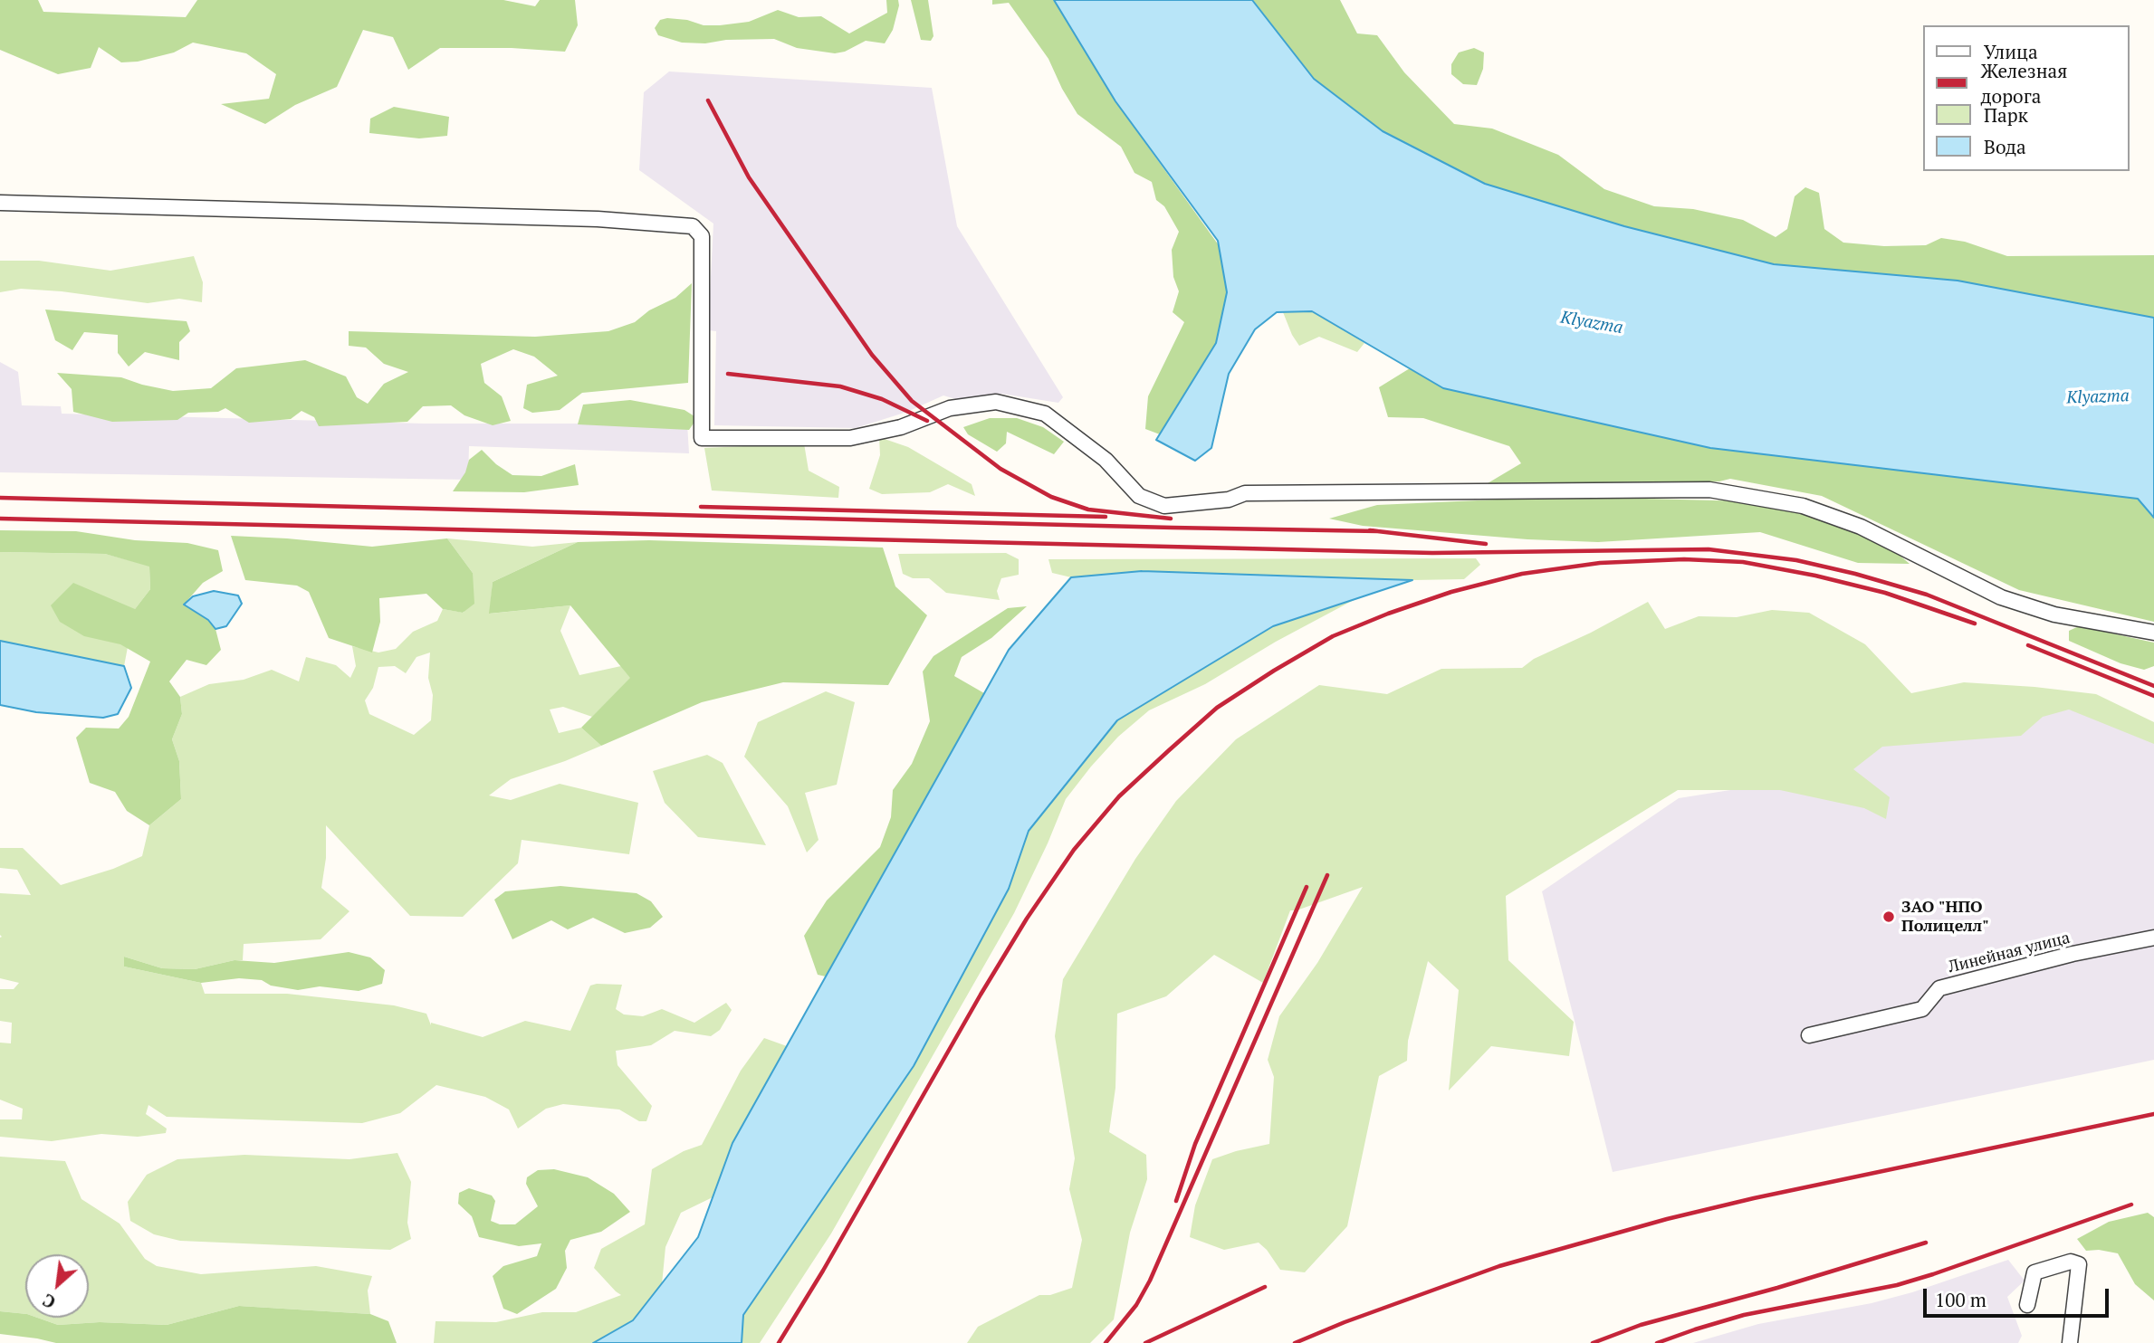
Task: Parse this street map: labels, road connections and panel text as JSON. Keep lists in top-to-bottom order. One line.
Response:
{"streets":{"street":["Линейная улица"]},"water":["Klyazma"],"places":["ЗАО \"НПО Полицелл\""],"legend":["Улица","Железная дорога","Парк","Вода"],"scale_bar":"100 m","north":"bottom left"}
